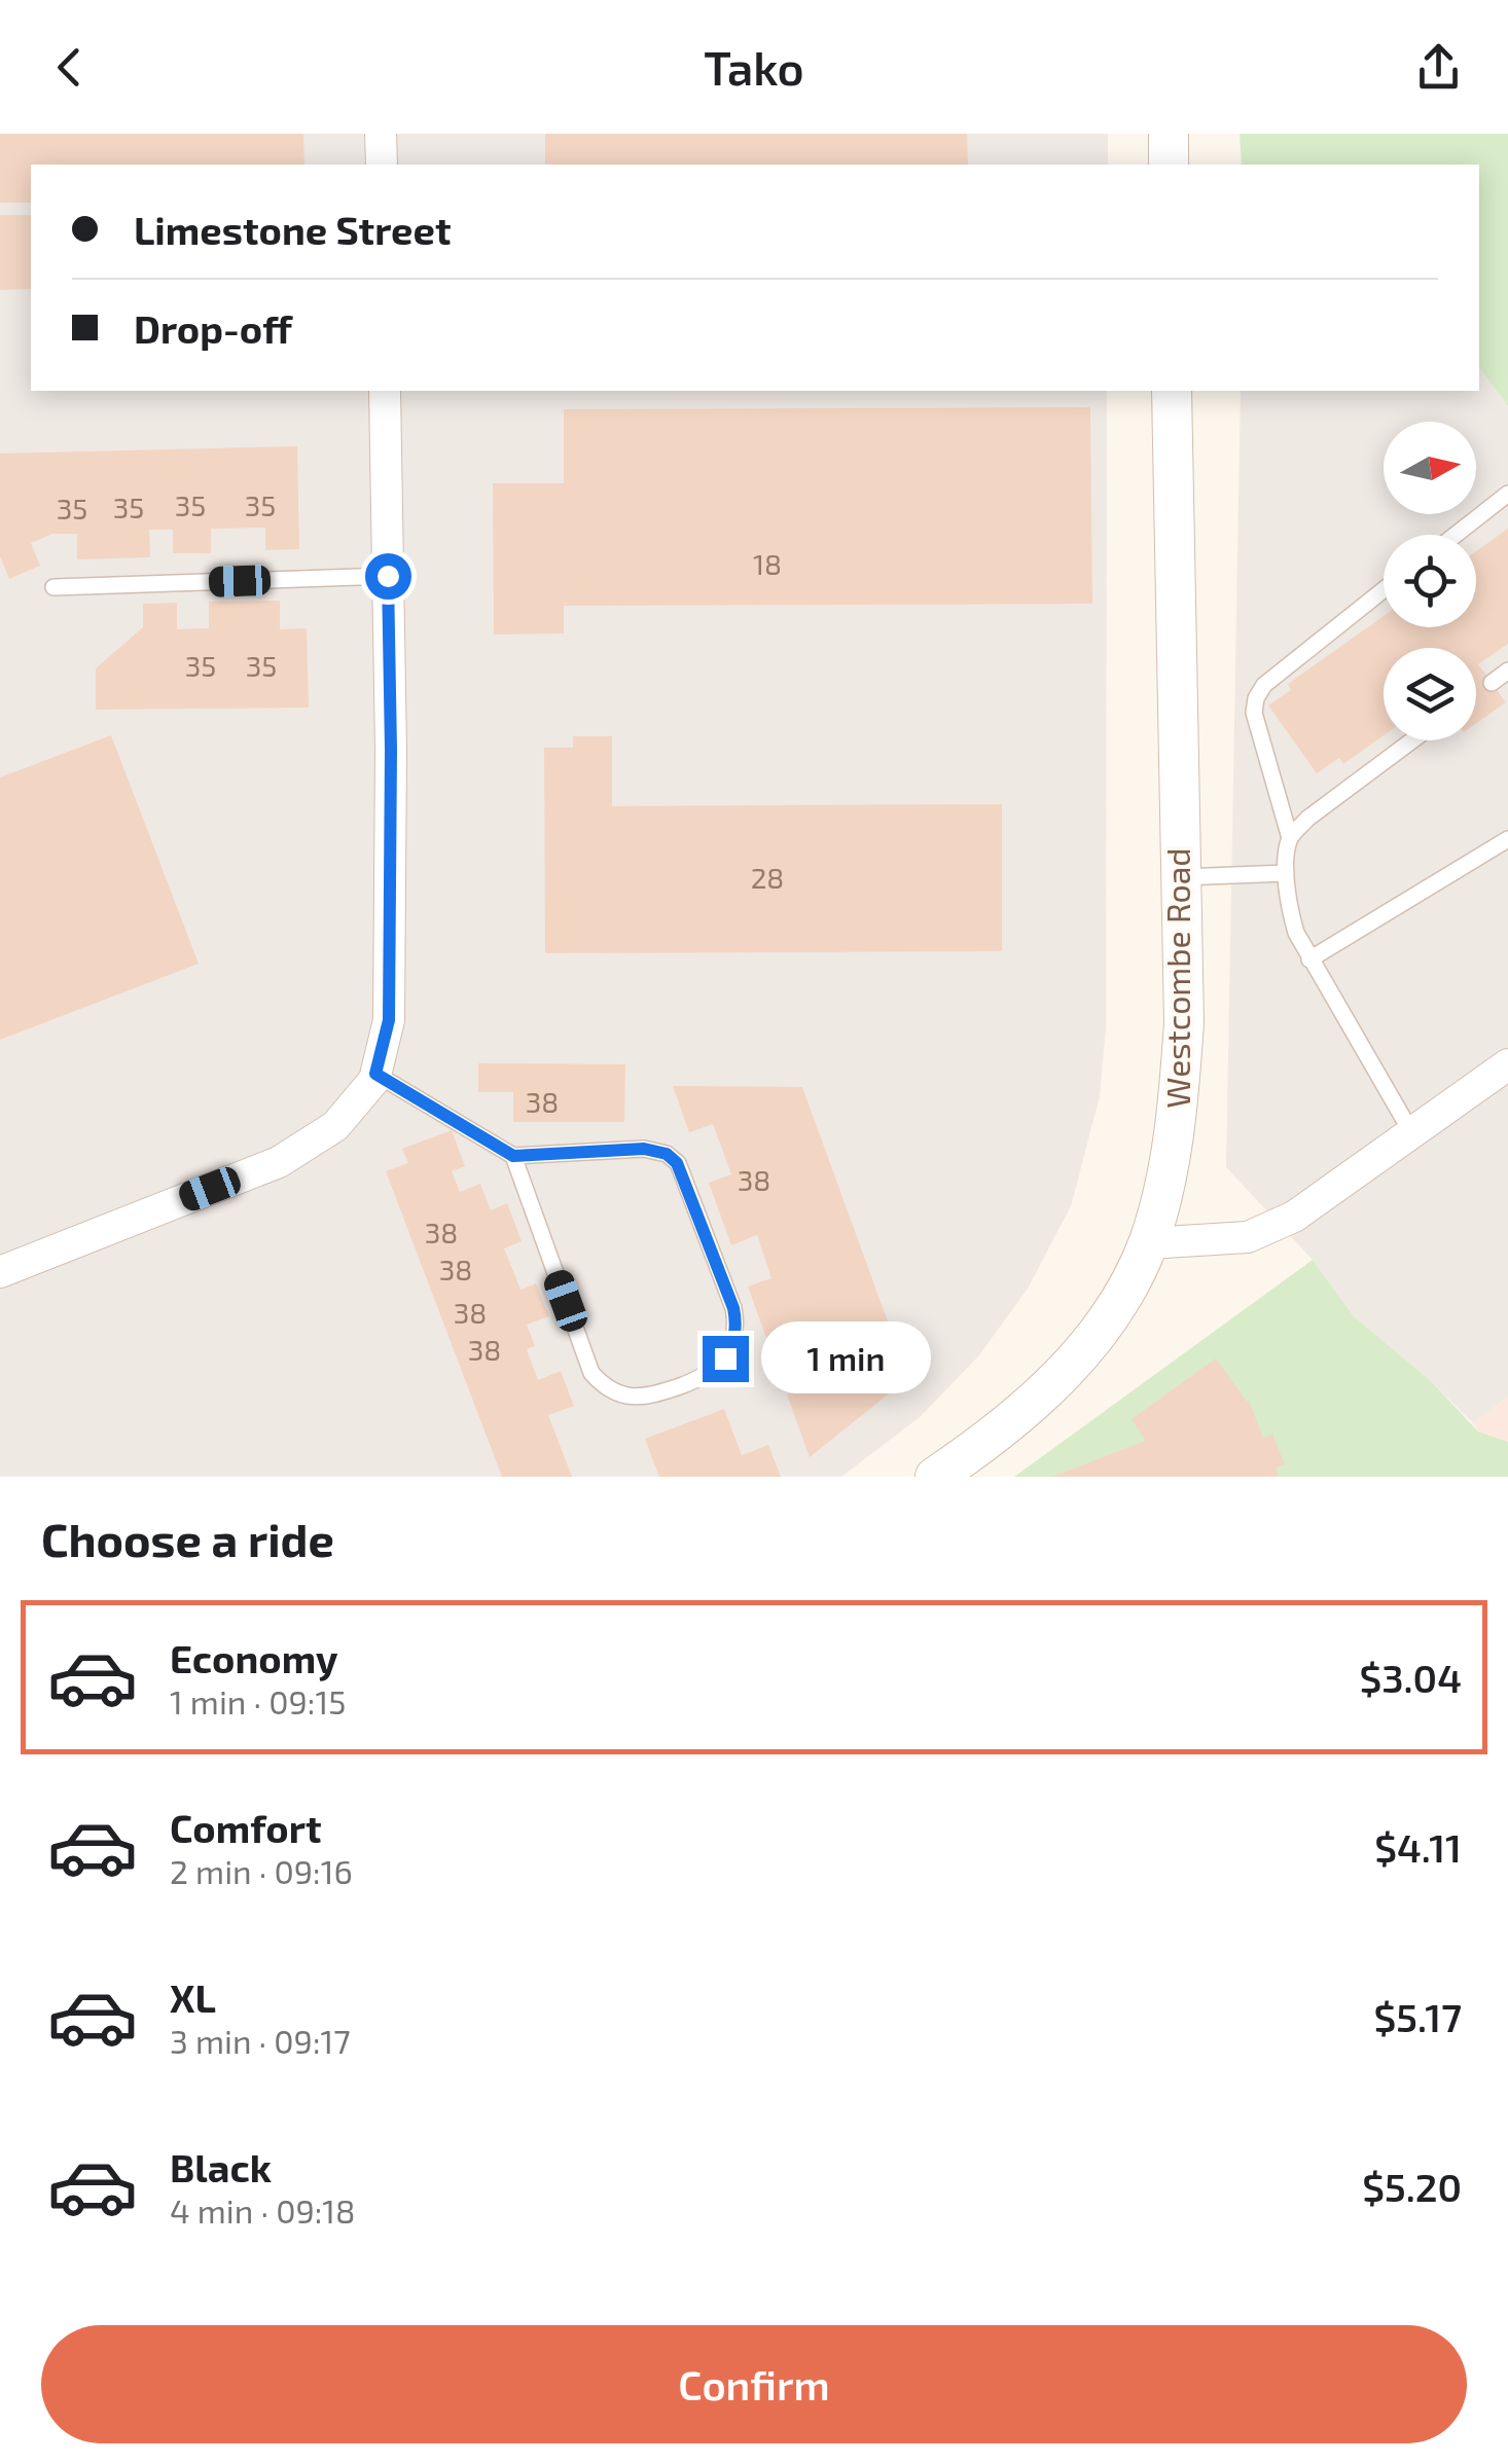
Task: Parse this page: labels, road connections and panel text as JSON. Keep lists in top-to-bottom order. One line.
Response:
{"streets":{"street":["Westcombe Road"]},"house_numbers":["35","35","35","35","18","35","35","28","38","38","38","38","38","38"],"north":"right","page":{"header":"Tako","banner":["Limestone Street","Drop-off"],"bubble":"1 min","heading":"Choose a ride","list":[{"name":"Economy","note":"1 min · 09:15","value":"$3.04"},{"name":"Comfort","note":"2 min · 09:16","value":"$4.11"},{"name":"XL","note":"3 min · 09:17","value":"$5.17"},{"name":"Black","note":"4 min · 09:18","value":"$5.20"}],"buttons":"Confirm"}}
